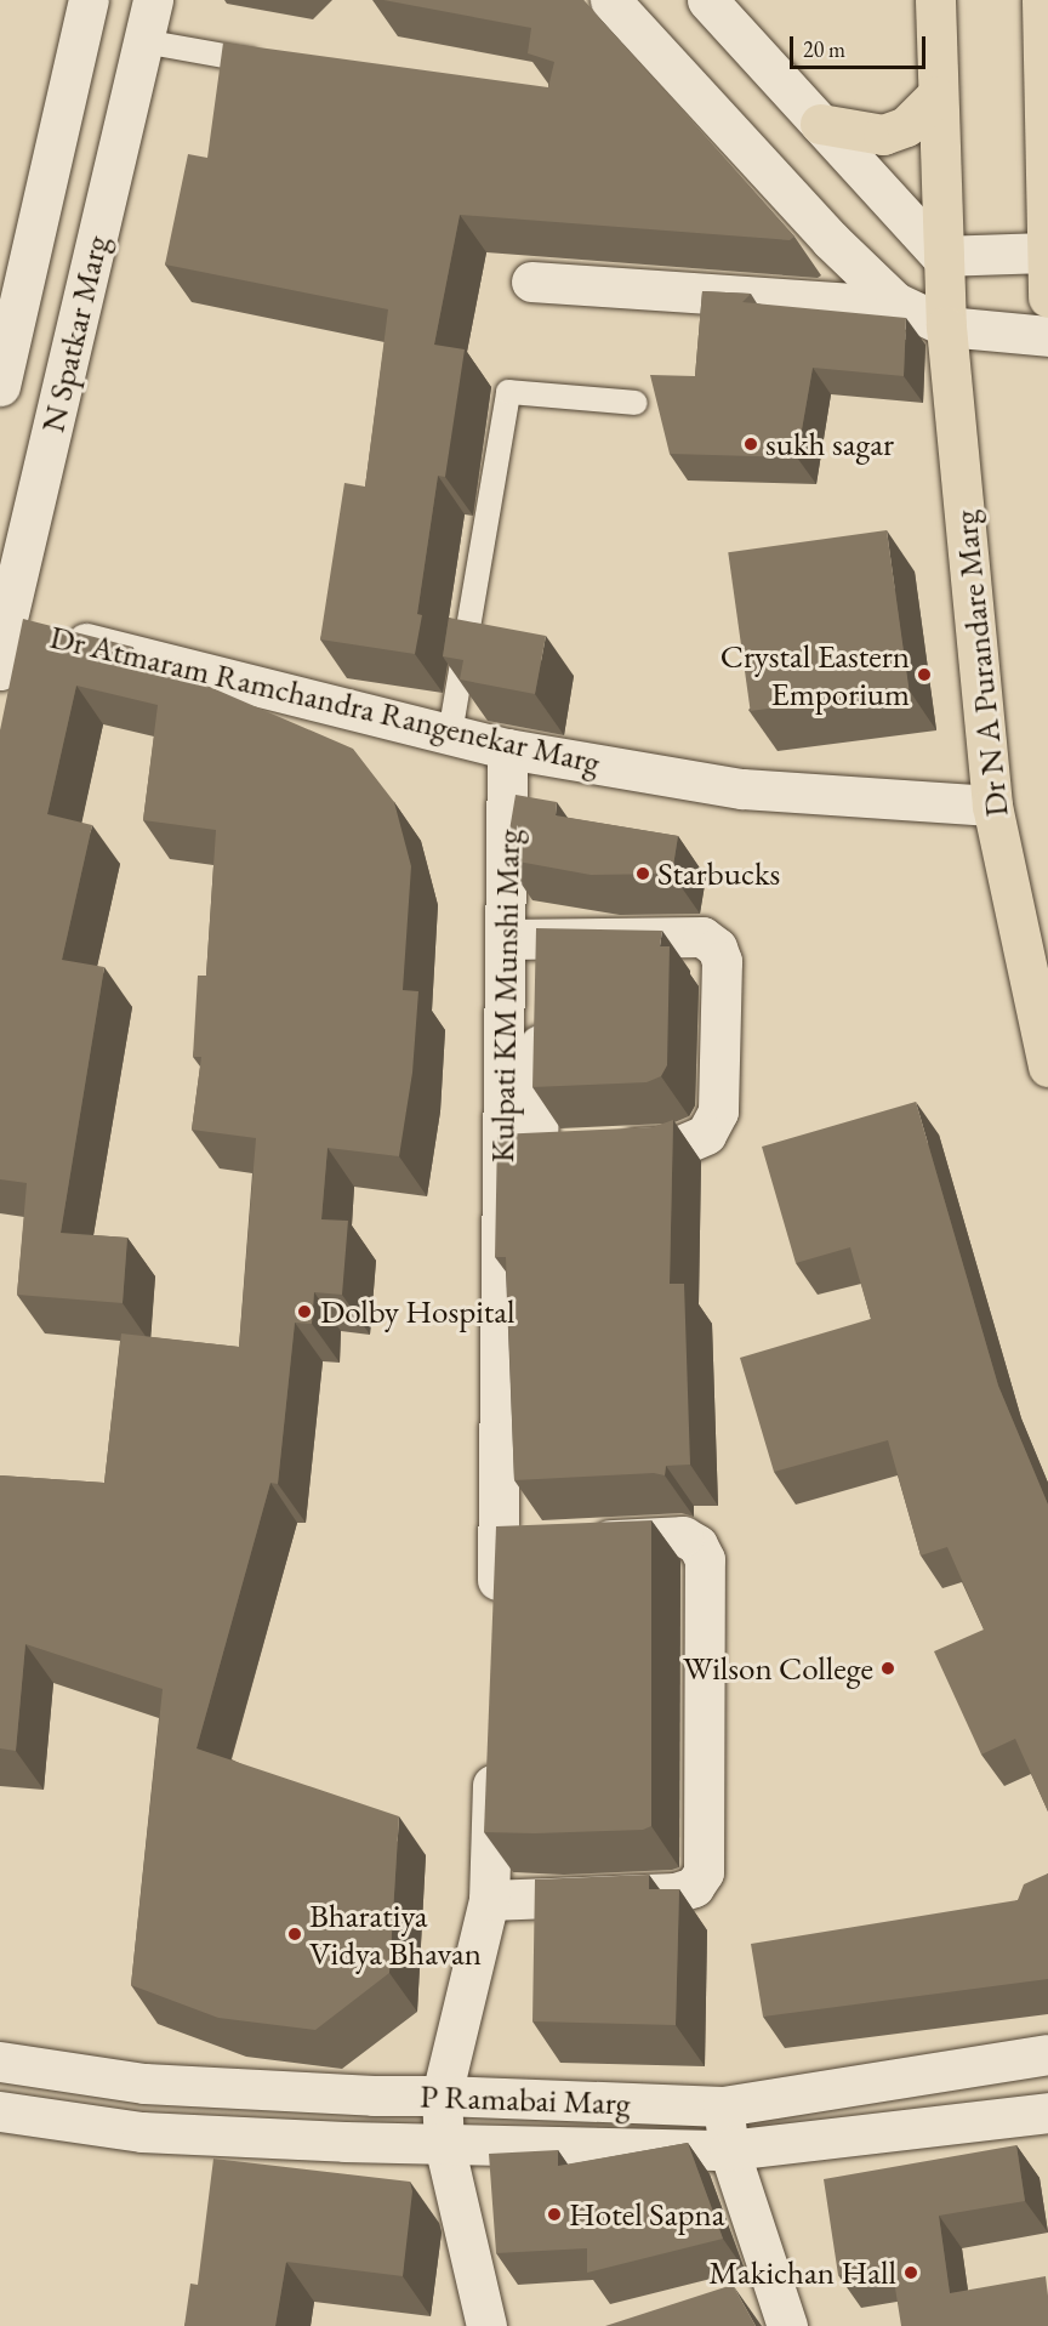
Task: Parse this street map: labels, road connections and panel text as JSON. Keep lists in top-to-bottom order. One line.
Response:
{"streets":{"main road":["Dr N A Purandare Marg"],"street":["N Spatkar Marg","Dr Atmaram Ramchandra Rangenekar Marg","Kulpati KM Munshi Marg","P Ramabai Marg"]},"crossings":[["N Spatkar Marg","Dr Atmaram Ramchandra Rangenekar Marg"],["Dr N A Purandare Marg","Dr Atmaram Ramchandra Rangenekar Marg"],["Dr Atmaram Ramchandra Rangenekar Marg","Kulpati KM Munshi Marg"]],"places":["sukh sagar","Crystal Eastern Emporium","Starbucks","Dolby Hospital","Wilson College","Bharatiya Vidya Bhavan","Hotel Sapna","Makichan Hall"],"scale_bar":"20 m"}
